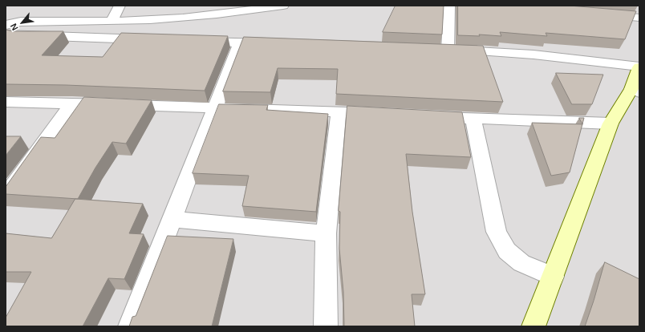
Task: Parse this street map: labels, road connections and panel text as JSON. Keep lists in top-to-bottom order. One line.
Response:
{"north":"bottom left"}
